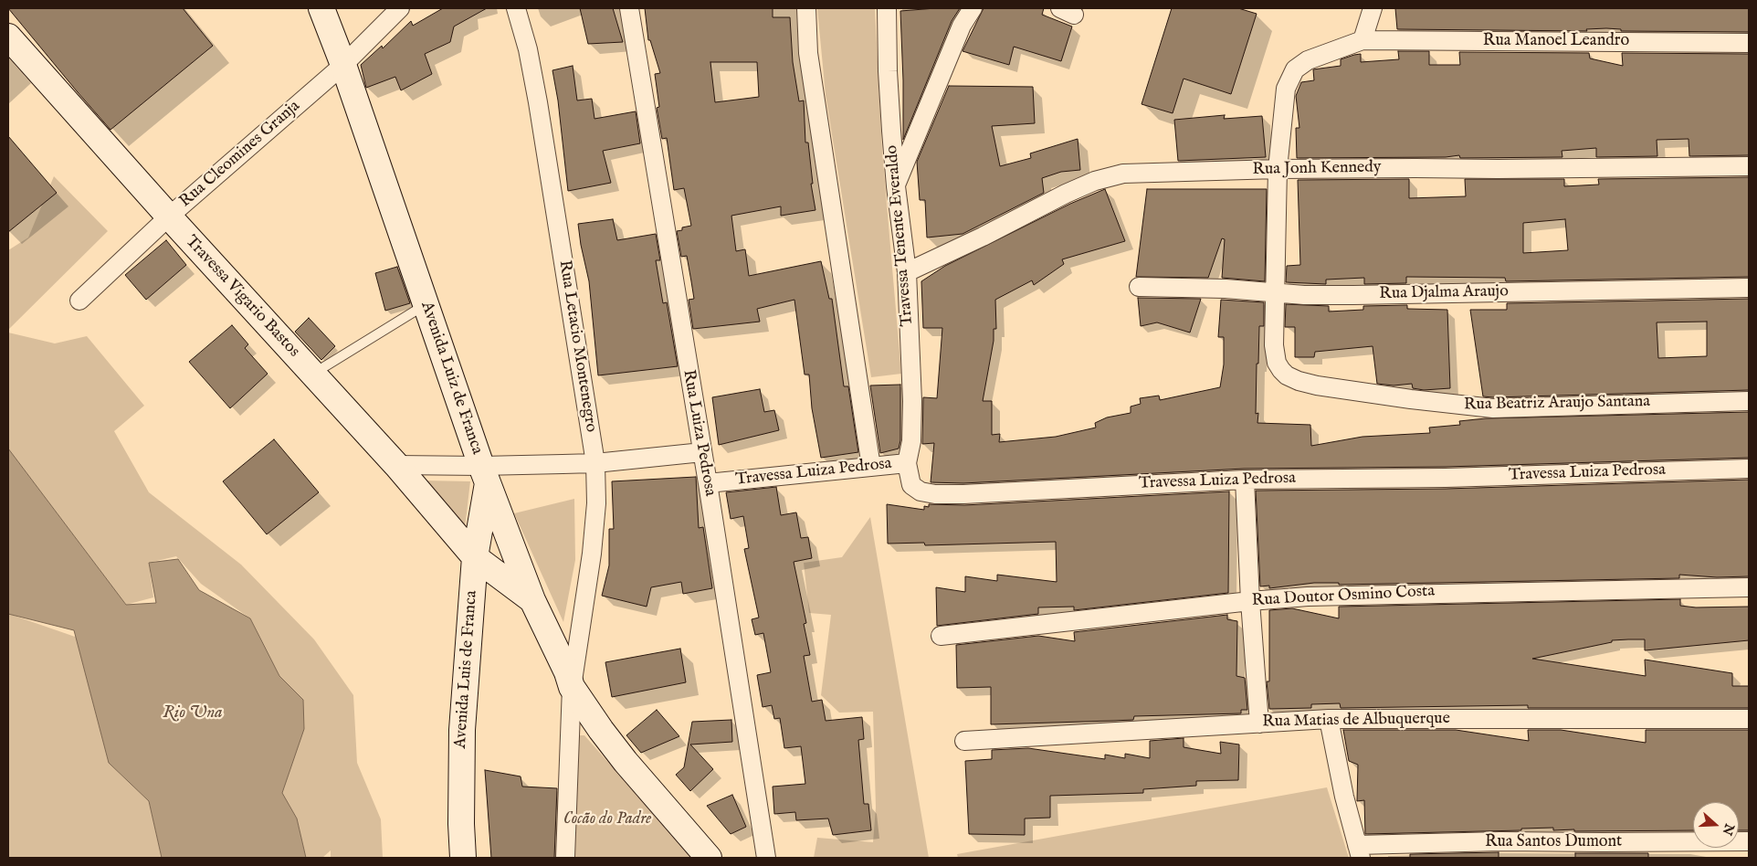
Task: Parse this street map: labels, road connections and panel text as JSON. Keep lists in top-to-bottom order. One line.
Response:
{"streets":{"main road":["Travessa Vigario Bastos","Avenida Luiz de Franca","Avenida Luis de Franca"],"street":["Rua Manoel Leandro","Rua Cleomines Granja","Rua Jonh Kennedy","Travessa Tenente Everaldo","Rua Djalma Araujo","Rua Letacio Montenegro","Rua Beatriz Araujo Santana","Rua Luiza Pedrosa","Travessa Luiza Pedrosa","Rua Doutor Osmino Costa","Rua Matias de Albuquerque","Rua Santos Dumont"]},"crossings":[["Rua Cleomines Granja","Travessa Vigario Bastos"],["Rua Cleomines Granja","Avenida Luiz de Franca"],["Rua Jonh Kennedy","Travessa Tenente Everaldo"],["Travessa Tenente Everaldo","Travessa Luiza Pedrosa"],["Rua Djalma Araujo","Rua Beatriz Araujo Santana"],["Travessa Vigario Bastos","Avenida Luiz de Franca"],["Travessa Vigario Bastos","Avenida Luis de Franca"],["Rua Letacio Montenegro","Avenida Luiz de Franca"],["Avenida Luiz de Franca","Avenida Luis de Franca"],["Rua Luiza Pedrosa","Travessa Luiza Pedrosa"]],"water":["Rio Una"],"parks":["Cocão do Padre"],"north":"right"}
